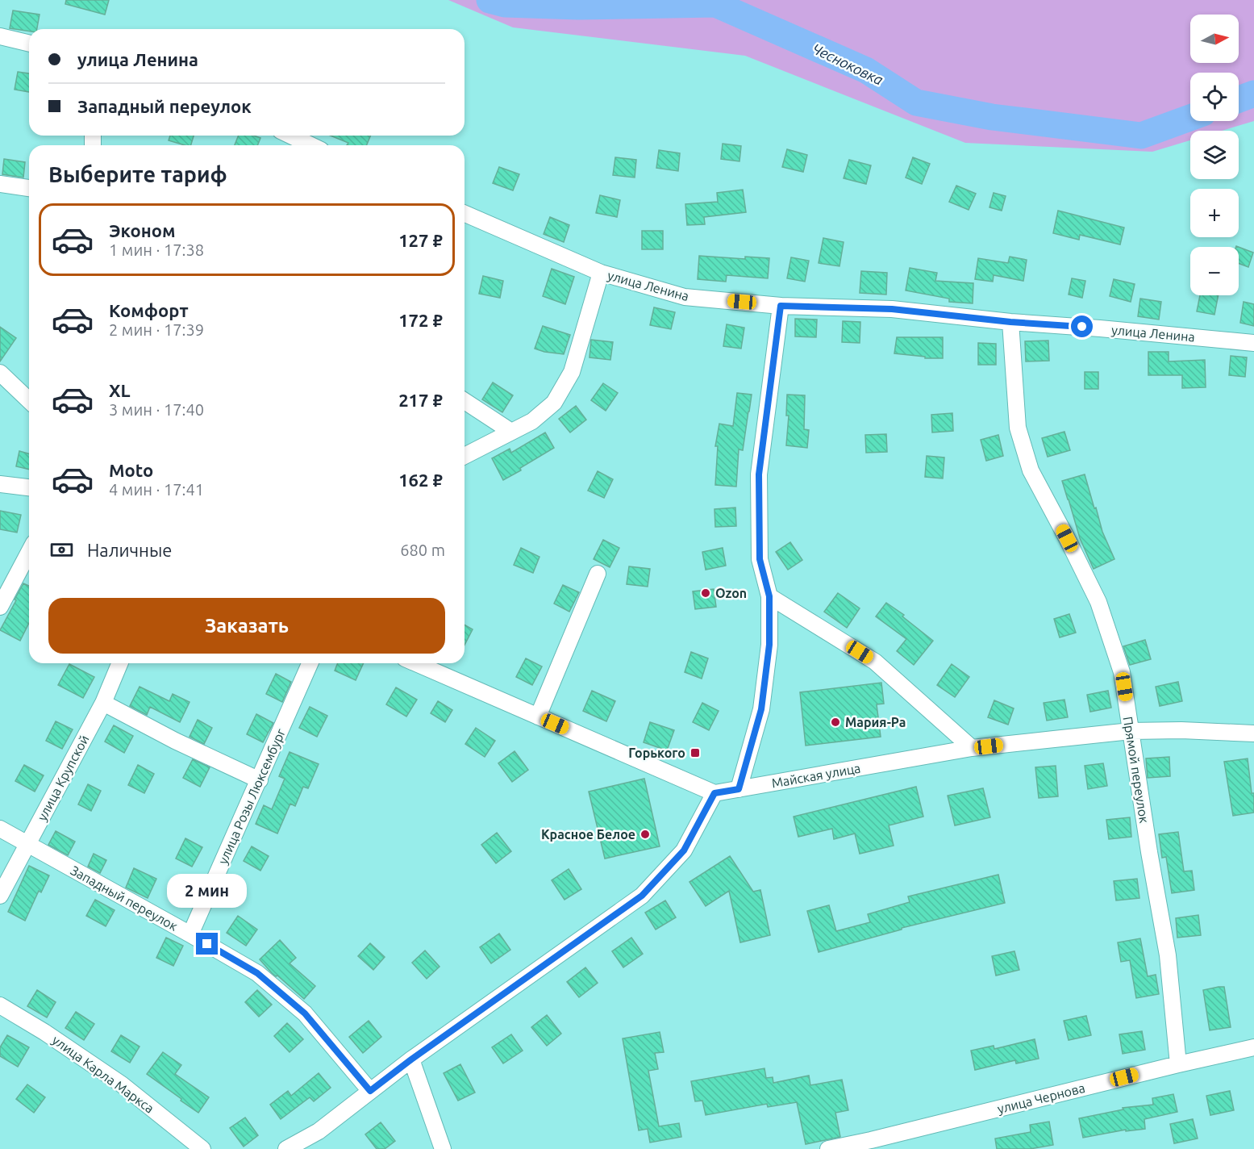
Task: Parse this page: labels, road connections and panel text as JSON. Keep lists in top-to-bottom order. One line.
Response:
{"streets":{"street":["улица Ленина","Прямой переулок","Майская улица","улица Крупской","улица Розы Люксембург","Западный переулок","улица Карла Маркса","улица Чернова"]},"crossings":[["улица Ленина","Прямой переулок"],["Прямой переулок","Майская улица"],["Прямой переулок","улица Чернова"],["улица Крупской","Западный переулок"],["улица Розы Люксембург","Западный переулок"]],"water":["Чесноковка"],"places":{"other":["Ozon","Мария-Ра","Красное Белое"],"transit":["Горького"]},"north":"right","page":{"map_buttons":["+","−"],"banner":["улица Ленина","Западный переулок"],"heading":"Выберите тариф","list":[{"name":"Эконом","note":"1 мин · 17:38","value":"127 ₽"},{"name":"Комфорт","note":"2 мин · 17:39","value":"172 ₽"},{"name":"XL","note":"3 мин · 17:40","value":"217 ₽"},{"name":"Moto","note":"4 мин · 17:41","value":"162 ₽"}],"pay":["Наличные","680 m"],"buttons":"Заказать","bubble":"2 мин"}}
